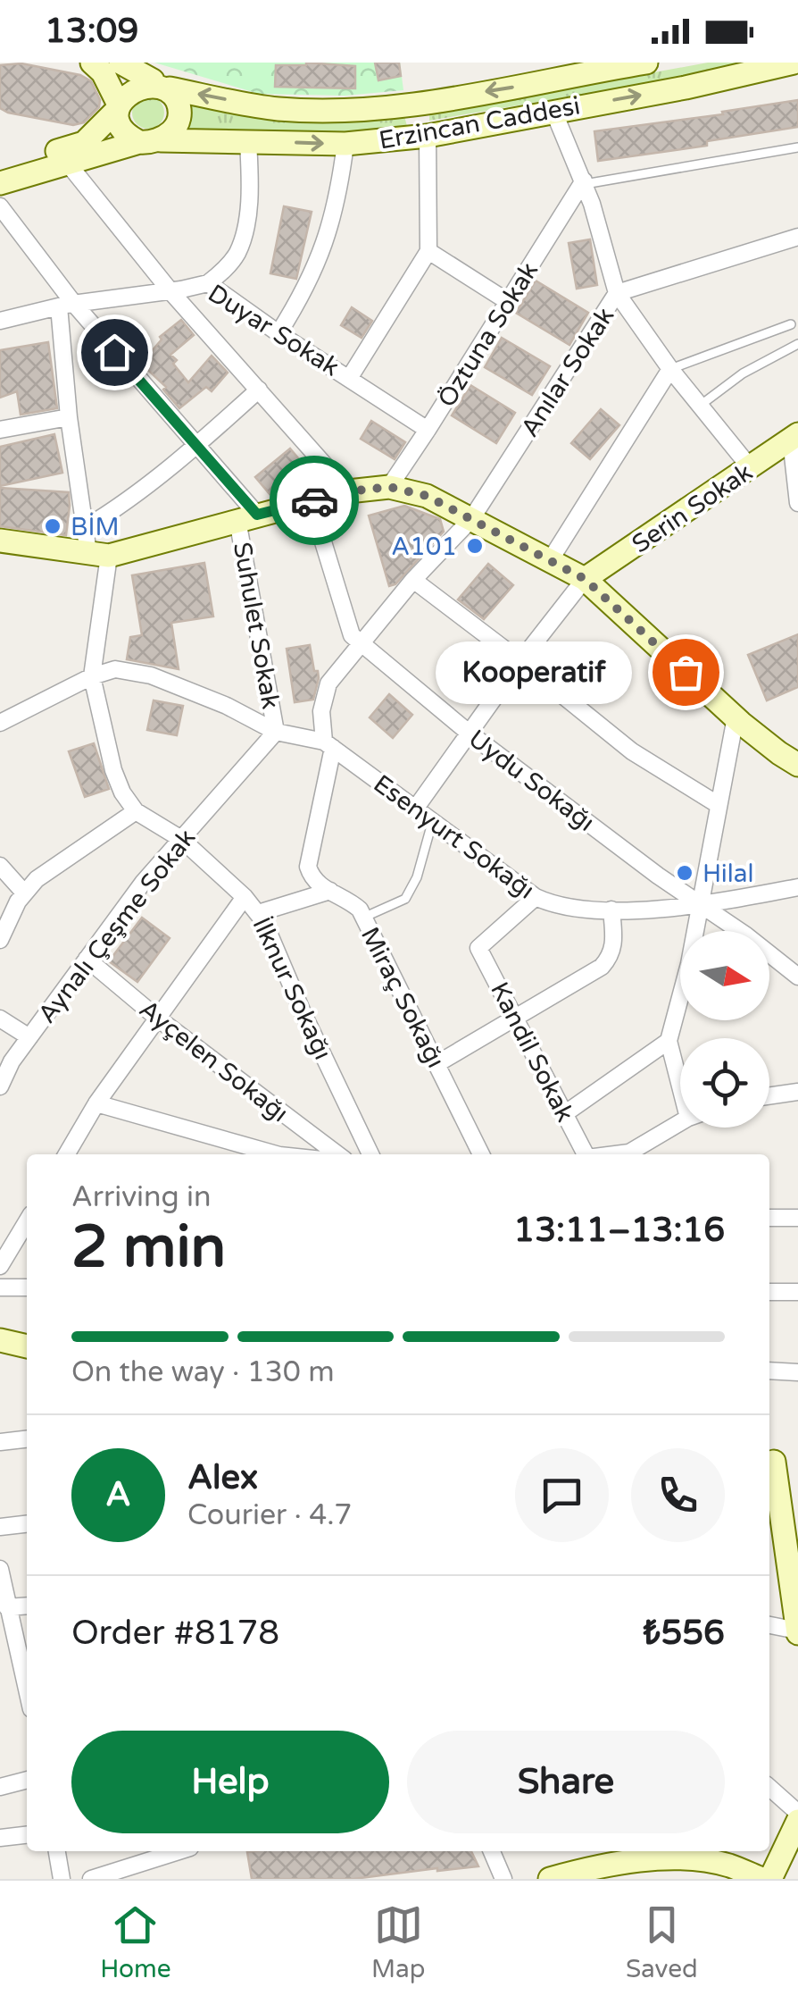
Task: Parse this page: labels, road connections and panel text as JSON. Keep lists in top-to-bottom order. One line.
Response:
{"streets":{"street":["Erzincan Caddesi","Duyar Sokak","Öztuna Sokak","Anılar Sokak","Serin Sokak","Suhulet Sokak","Uydu Sokağı","Esenyurt Sokağı","Aynalı Çeşme Sokak","İlknur Sokağı","Miraç Sokağı","Kandil Sokak","Ayçelen Sokağı"]},"crossings":[["Duyar Sokak","Öztuna Sokak"],["Anılar Sokak","Uydu Sokağı"],["Anılar Sokak","Esenyurt Sokağı"],["Anılar Sokak","Miraç Sokağı"],["Suhulet Sokak","Aynalı Çeşme Sokak"],["Uydu Sokağı","Esenyurt Sokağı"],["Esenyurt Sokağı","Miraç Sokağı"],["Esenyurt Sokağı","Kandil Sokak"],["Aynalı Çeşme Sokak","İlknur Sokağı"],["Aynalı Çeşme Sokak","Ayçelen Sokağı"]],"places":["BİM","A101","Kooperatif","Hilal"],"north":"right","page":{"status":"13:09","bubble":"Kooperatif","heading":["2 min","Arriving in","13:11–13:16"],"panel":["Alex","Courier · 4.7","Order #8178","₺556"],"bar":"On the way · 130 m","round":"A","buttons":["Help","Share"],"tabs":["Home","Map","Saved"]}}
